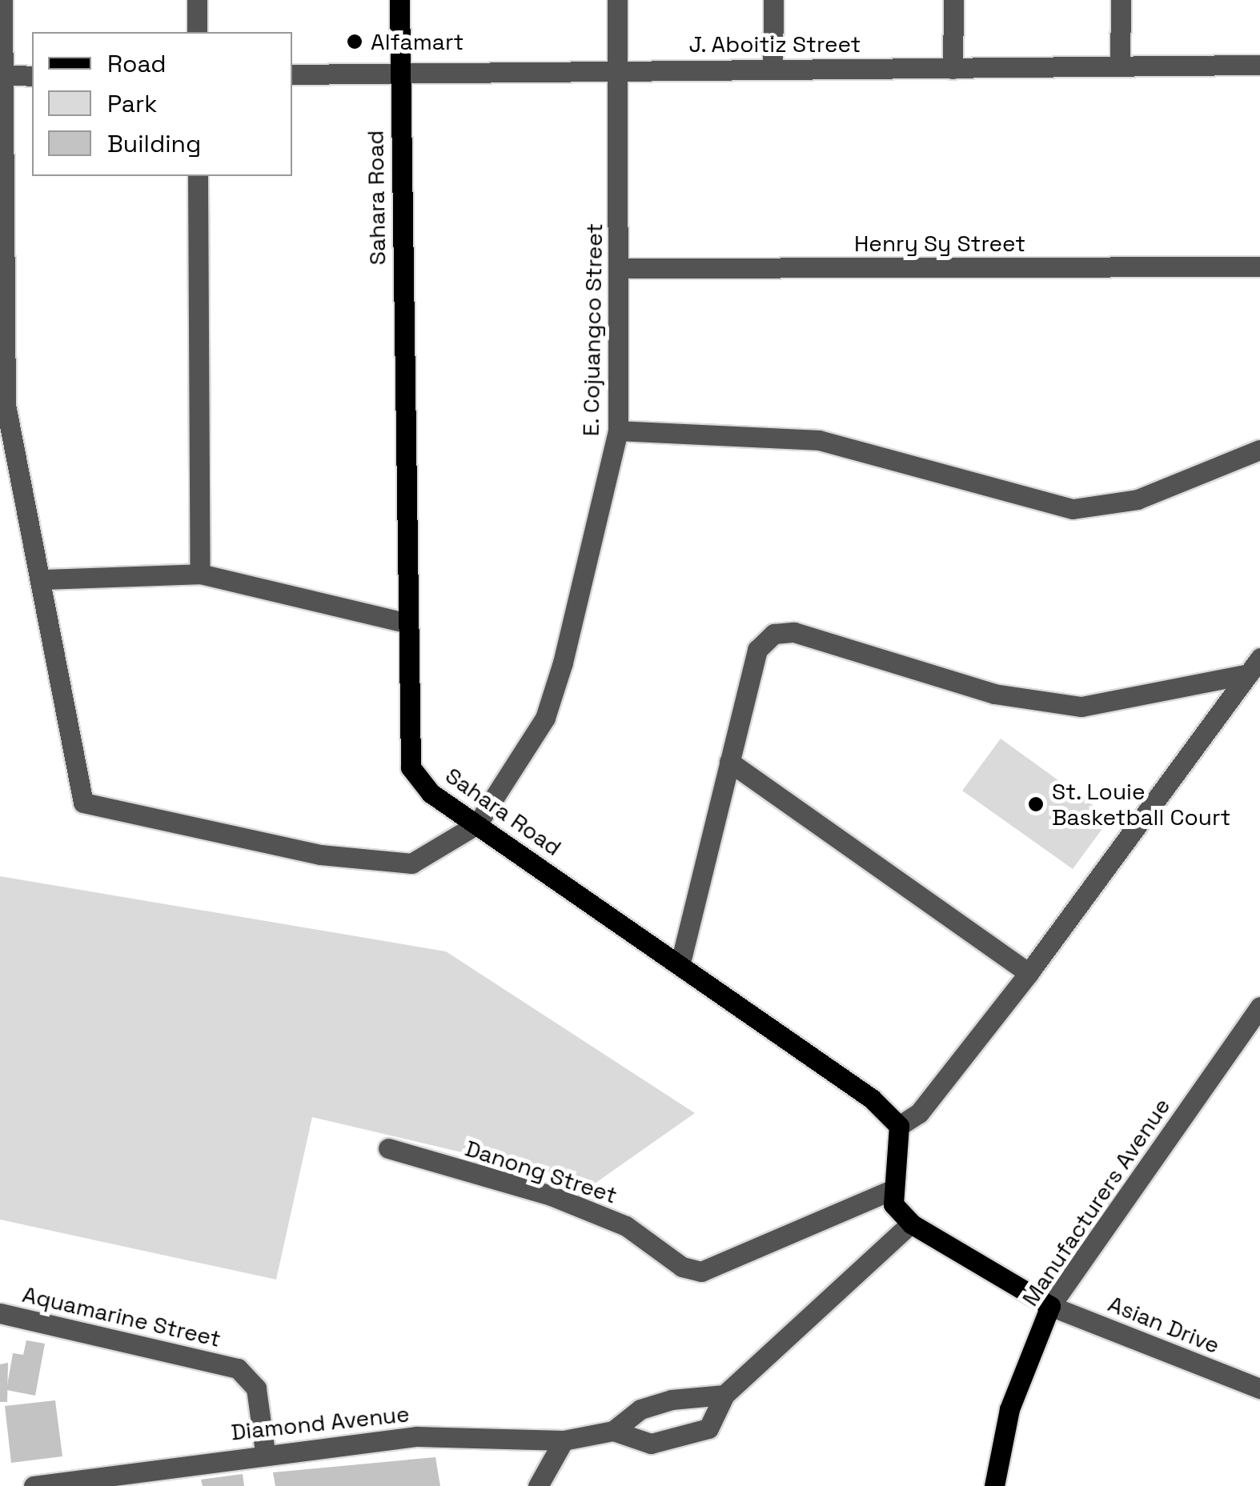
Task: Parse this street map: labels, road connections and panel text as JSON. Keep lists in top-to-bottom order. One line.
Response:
{"streets":{"main road":["Sahara Road","Manufacturers Avenue"],"street":["J. Aboitiz Street","Henry Sy Street","E. Cojuangco Street","Danong Street","Aquamarine Street","Asian Drive","Diamond Avenue"]},"crossings":[["J. Aboitiz Street","Sahara Road"],["J. Aboitiz Street","E. Cojuangco Street"],["Sahara Road","E. Cojuangco Street"],["Henry Sy Street","E. Cojuangco Street"],["Manufacturers Avenue","Asian Drive"],["Aquamarine Street","Diamond Avenue"]],"places":["Alfamart","St. Louie Basketball Court"],"legend":["Road","Park","Building"]}
